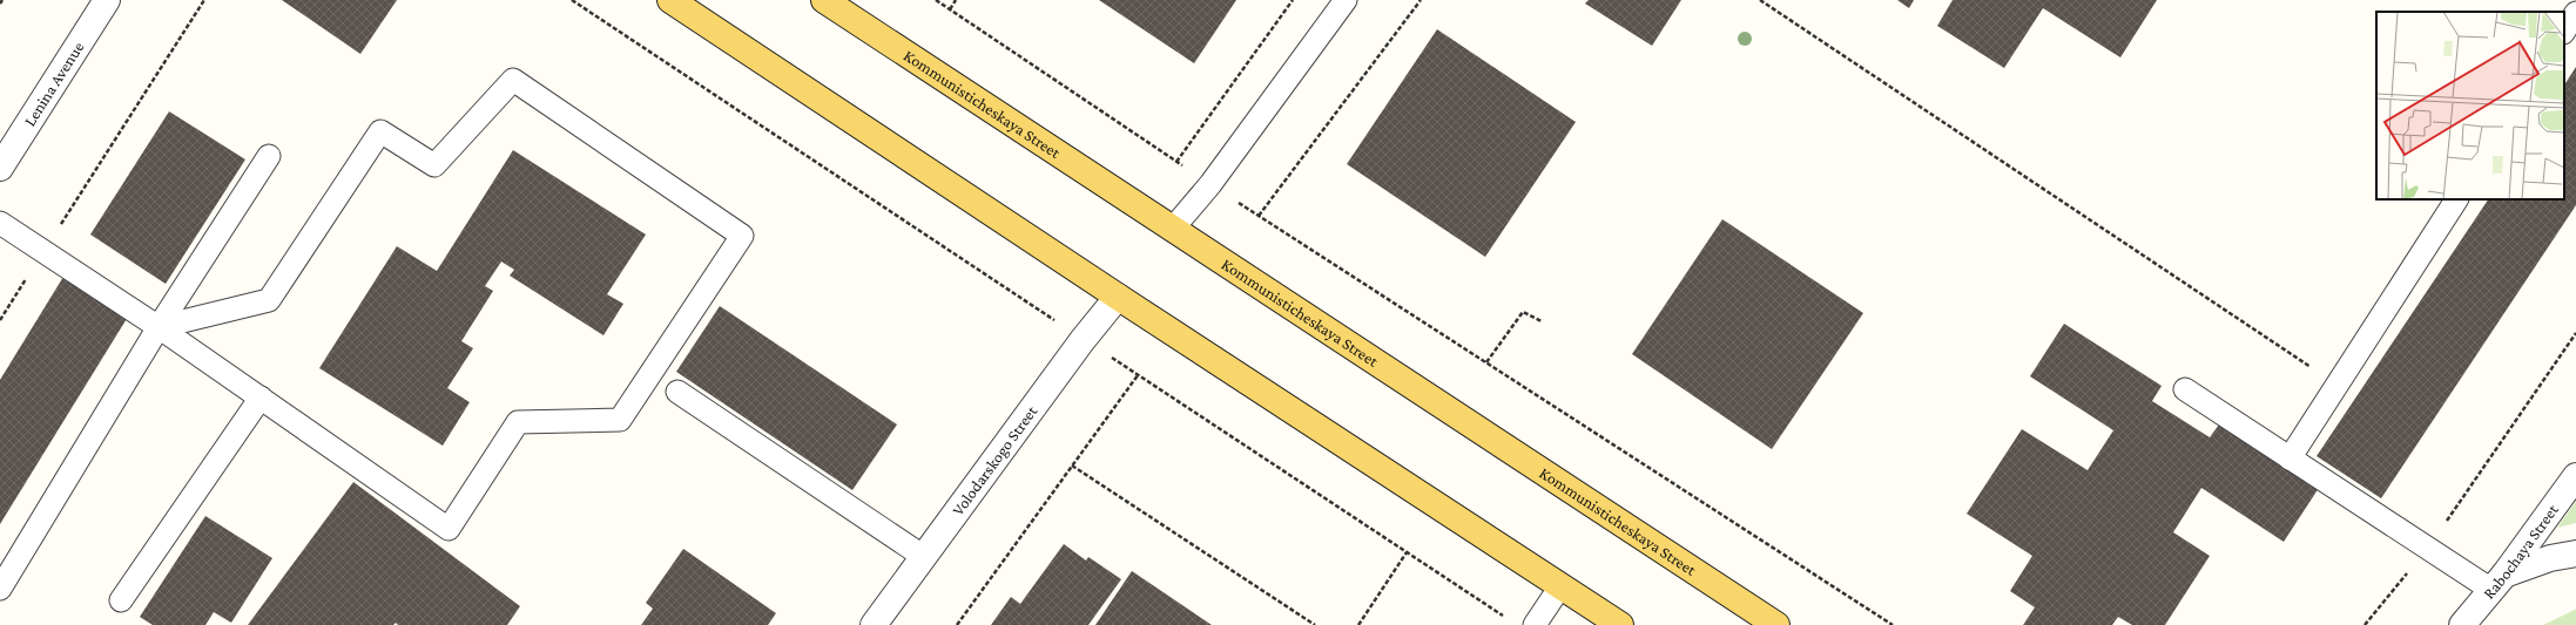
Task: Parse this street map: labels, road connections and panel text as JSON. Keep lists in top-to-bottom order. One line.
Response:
{"streets":{"main road":["Kommunisticheskaya Street"],"street":["Lenina Avenue","Volodarskogo Street","Rabochaya Street"]}}
